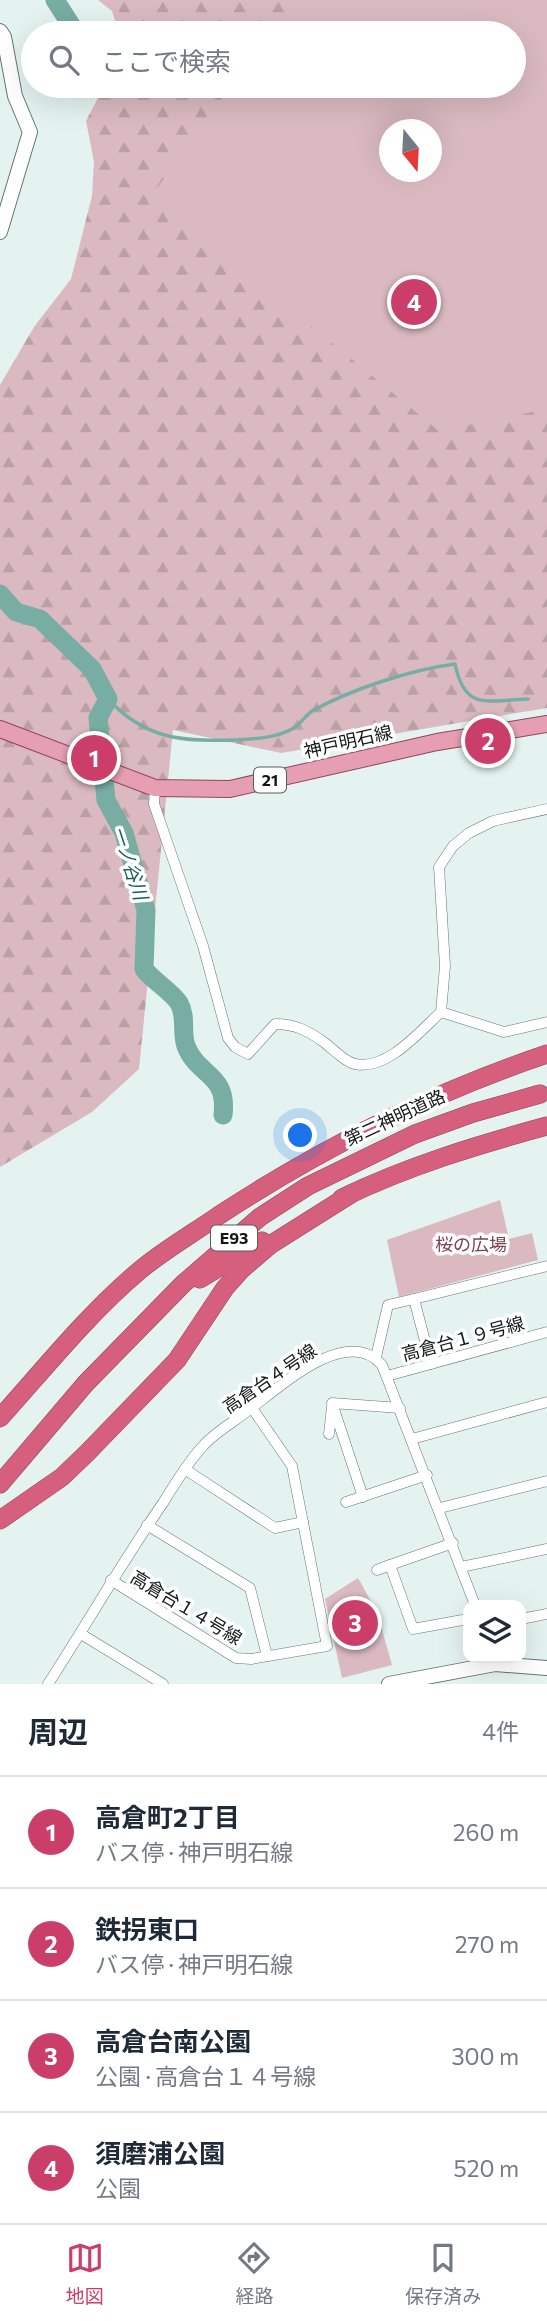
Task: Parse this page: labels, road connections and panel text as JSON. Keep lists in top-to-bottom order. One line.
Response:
{"streets":{"highway":["第二神明道路","E93"],"main road":["神戸明石線","21"],"street":["高倉台１９号線","高倉台４号線","高倉台１４号線"]},"crossings":[["高倉台４号線","高倉台１４号線"]],"water":["一ノ谷川"],"parks":["桜の広場"],"north":"bottom","page":{"search":"ここで検索","pins":["4","2","1","3"],"heading":["周辺","4件"],"list":[{"mark":"1","name":"高倉町2丁目","note":"バス停 · 神戸明石線","value":"260 m"},{"mark":"2","name":"鉄拐東口","note":"バス停 · 神戸明石線","value":"270 m"},{"mark":"3","name":"高倉台南公園","note":"公園 · 高倉台１４号線","value":"300 m"},{"mark":"4","name":"須磨浦公園","note":"公園","value":"520 m"}],"nav":["地図","経路","保存済み"]}}
